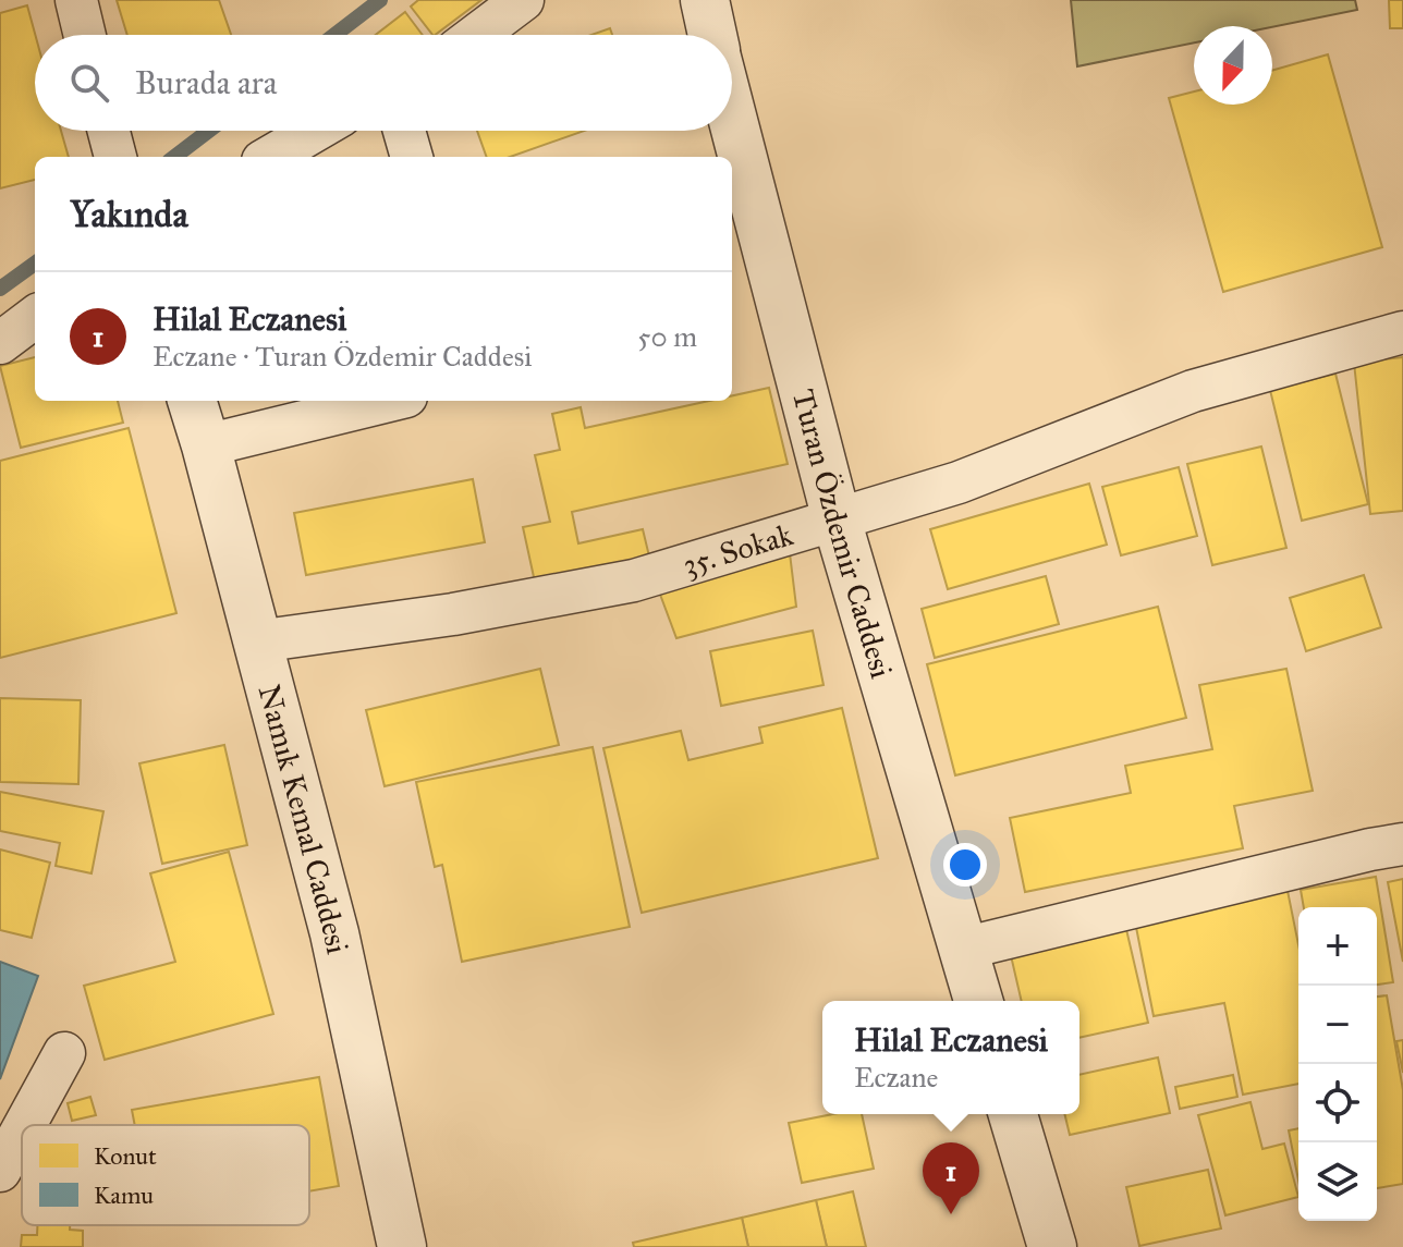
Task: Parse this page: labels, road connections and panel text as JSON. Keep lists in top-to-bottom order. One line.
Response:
{"streets":{"street":["Turan Özdemir Caddesi","35. Sokak","Namık Kemal Caddesi"]},"crossings":[["Turan Özdemir Caddesi","35. Sokak"],["35. Sokak","Namık Kemal Caddesi"]],"legend":["Konut","Kamu"],"north":"bottom","page":{"search":"Burada ara","heading":"Yakında","list":[{"mark":"1","name":"Hilal Eczanesi","note":"Eczane · Turan Özdemir Caddesi","value":"50 m"}],"map_buttons":["+","−"],"popup":["Hilal Eczanesi","Eczane"],"pins":"1"}}
